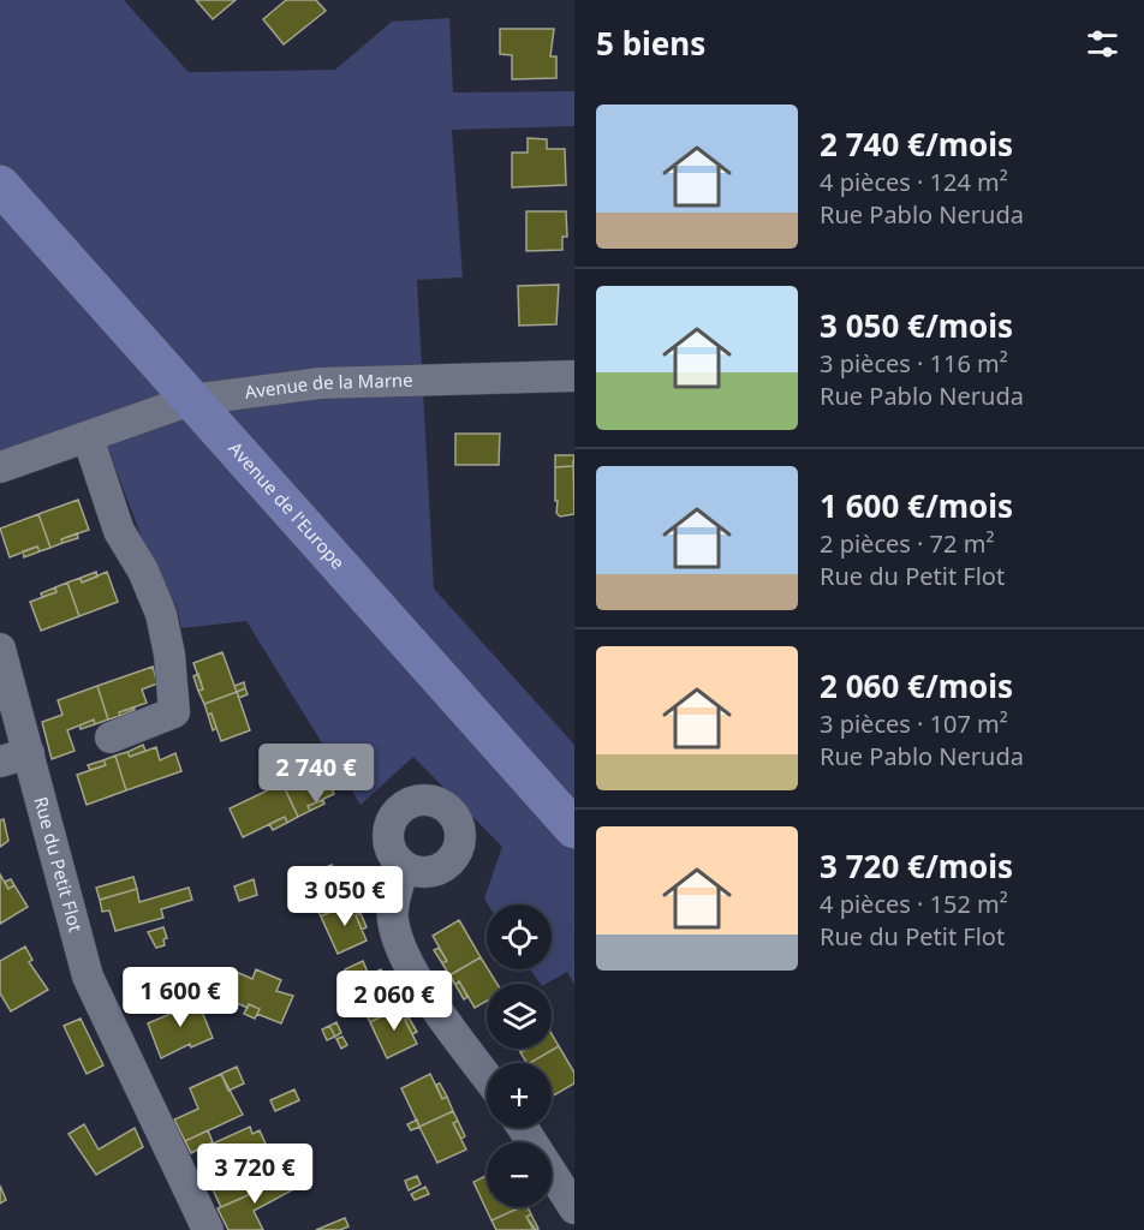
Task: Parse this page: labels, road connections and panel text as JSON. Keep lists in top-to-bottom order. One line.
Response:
{"streets":{"main road":["Avenue de l'Europe"],"street":["Avenue de la Marne","Rue du Petit Flot"]},"crossings":[["Avenue de la Marne","Avenue de l'Europe"]],"page":{"heading":"5 biens","list":[{"name":"2 740 €/mois","note":"4 pièces · 124 m² · Rue Pablo Neruda"},{"name":"3 050 €/mois","note":"3 pièces · 116 m² · Rue Pablo Neruda"},{"name":"1 600 €/mois","note":"2 pièces · 72 m² · Rue du Petit Flot"},{"name":"2 060 €/mois","note":"3 pièces · 107 m² · Rue Pablo Neruda"},{"name":"3 720 €/mois","note":"4 pièces · 152 m² · Rue du Petit Flot"}],"price":["2 740 €","3 050 €","1 600 €","2 060 €","3 720 €"],"map_buttons":["+","−"]}}
